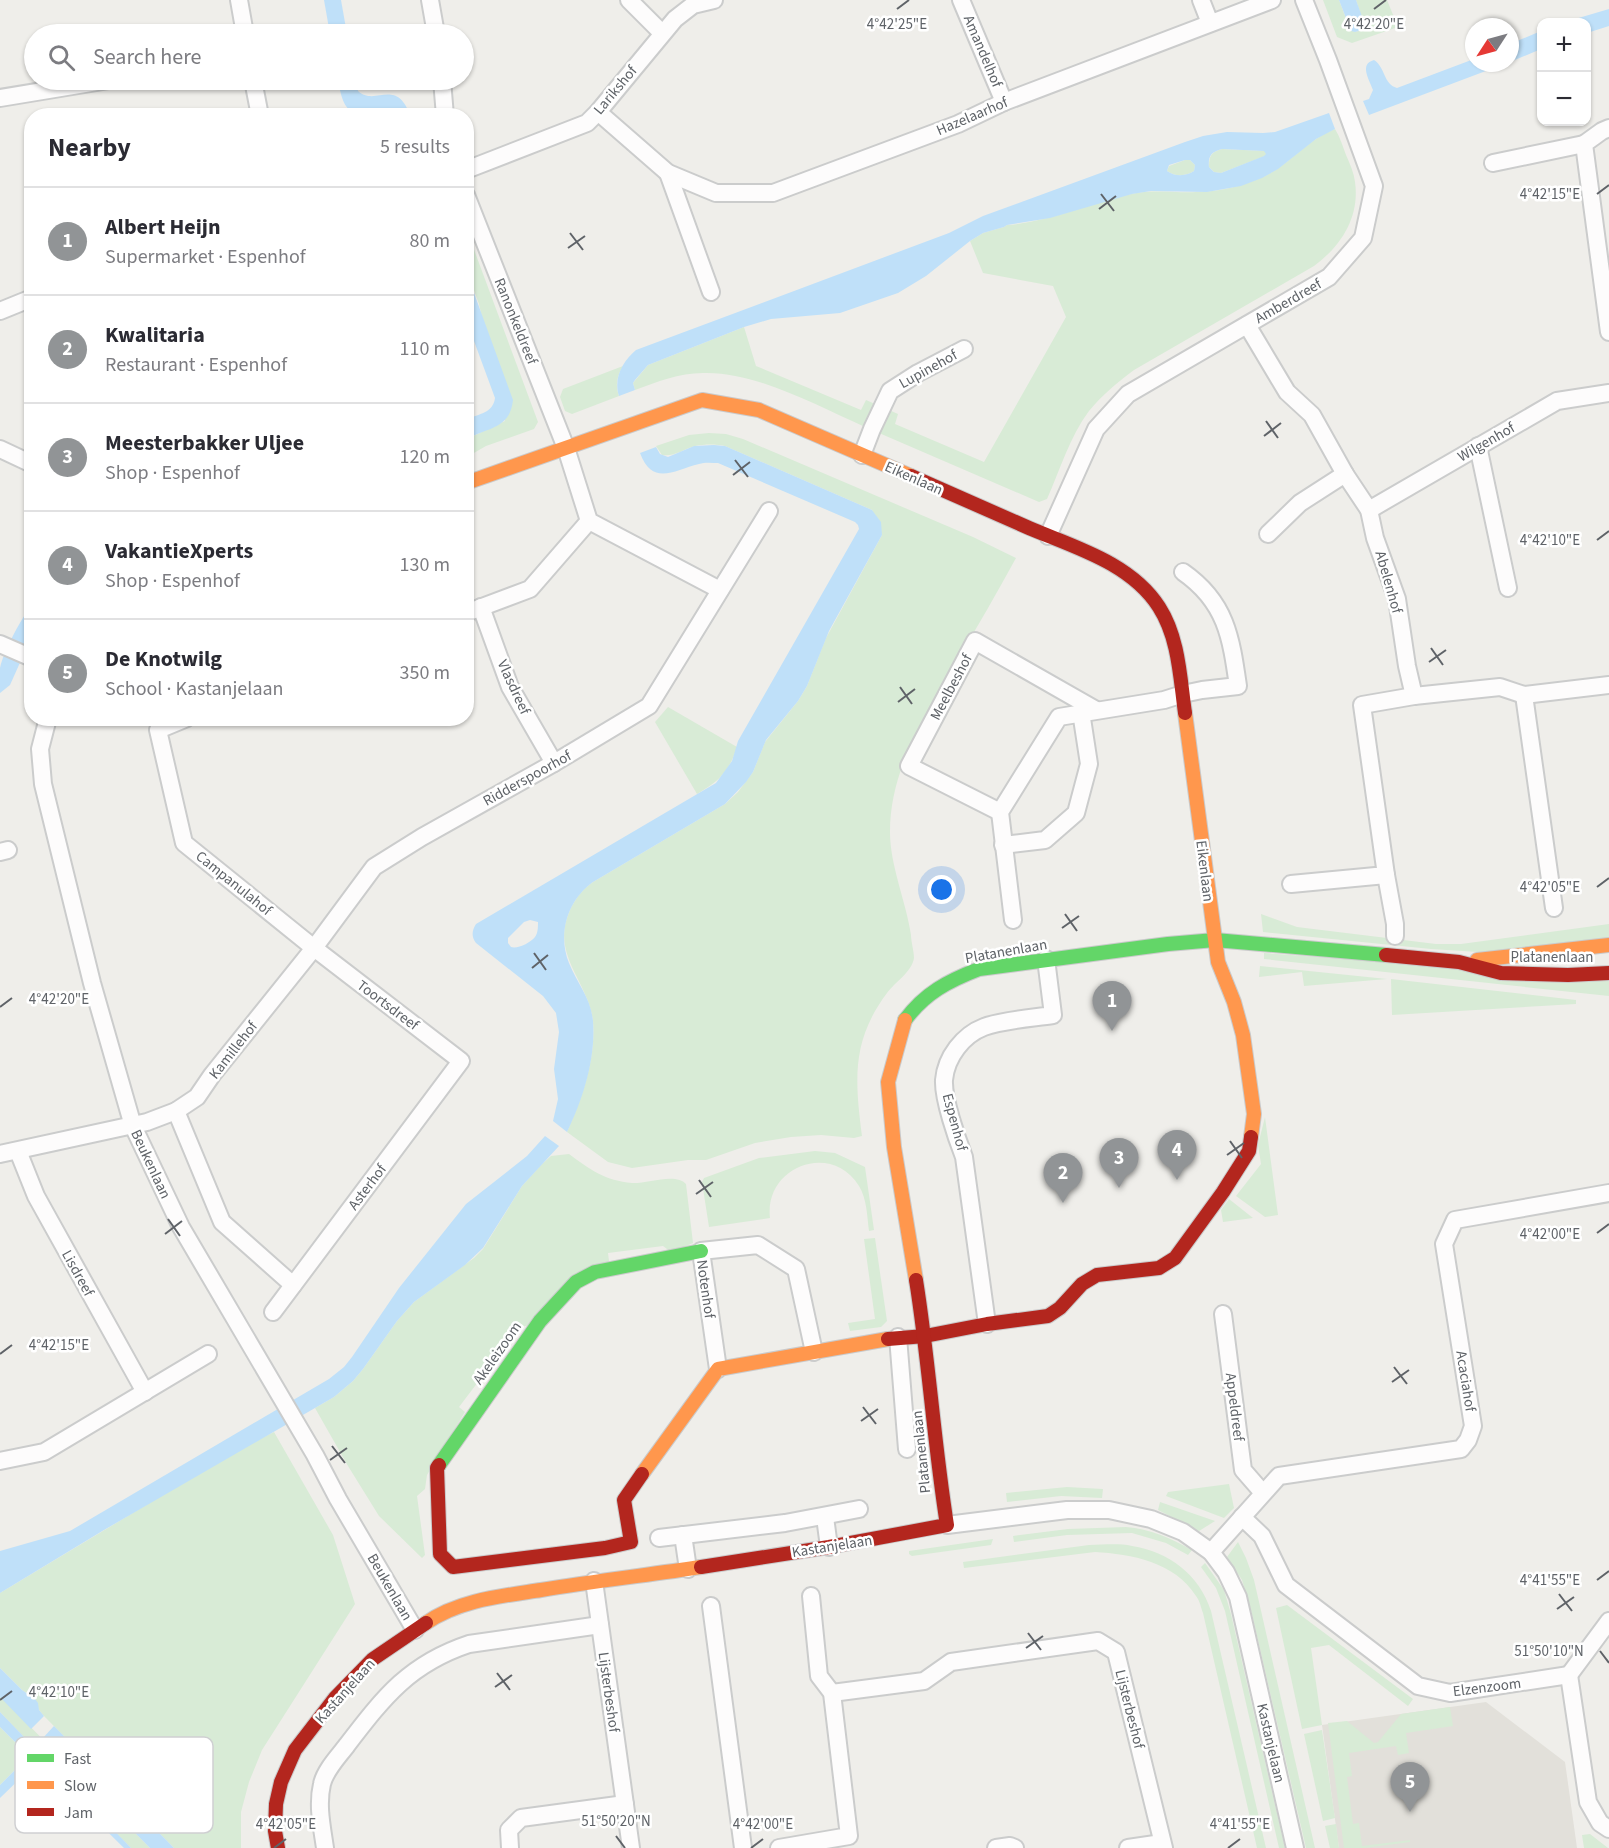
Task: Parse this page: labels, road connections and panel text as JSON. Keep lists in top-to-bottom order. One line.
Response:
{"streets":{"street":["Amandelhof","Larikshof","Hazelaarhof","Amberdreef","Ranonkeldreef","Lupinehof","Wilgenhof","Eikenlaan","Abelenhof","Vlasdreef","Meelbeshof","Ridderspoorhof","Campanulahof","Platanenlaan","Toortsdreef","Kamillehof","Espenhof","Beukenlaan","Asterhof","Lisdreef","Notenhof","Akeleizoom","Acaciahof","Appeldreef","Kastanjelaan","Elzenzoom","Lijsterbeshof"]},"crossings":[["Amandelhof","Hazelaarhof"],["Larikshof","Hazelaarhof"],["Amberdreef","Eikenlaan"],["Amberdreef","Abelenhof"],["Ranonkeldreef","Eikenlaan"],["Lupinehof","Eikenlaan"],["Wilgenhof","Abelenhof"],["Eikenlaan","Platanenlaan"],["Vlasdreef","Ridderspoorhof"],["Ridderspoorhof","Campanulahof"],["Ridderspoorhof","Toortsdreef"],["Ridderspoorhof","Kamillehof"],["Campanulahof","Toortsdreef"],["Campanulahof","Kamillehof"],["Platanenlaan","Espenhof"],["Platanenlaan","Kastanjelaan"],["Toortsdreef","Kamillehof"],["Toortsdreef","Asterhof"],["Kamillehof","Beukenlaan"],["Beukenlaan","Kastanjelaan"],["Notenhof","Akeleizoom"],["Acaciahof","Appeldreef"],["Acaciahof","Kastanjelaan"],["Acaciahof","Elzenzoom"],["Kastanjelaan","Lijsterbeshof"]],"legend":["Fast","Slow","Jam"],"north":"bottom left","page":{"map_buttons":["+","−"],"search":"Search here","heading":["Nearby","5 results"],"list":[{"mark":"1","name":"Albert Heijn","note":"Supermarket · Espenhof","value":"80 m"},{"mark":"2","name":"Kwalitaria","note":"Restaurant · Espenhof","value":"110 m"},{"mark":"3","name":"Meesterbakker Uljee","note":"Shop · Espenhof","value":"120 m"},{"mark":"4","name":"VakantieXperts","note":"Shop · Espenhof","value":"130 m"},{"mark":"5","name":"De Knotwilg","note":"School · Kastanjelaan","value":"350 m"}],"pins":["1","4","3","2","5"]},"coordinates":["4°42'25\"E","4°42'20\"E","4°42'15\"E","4°42'10\"E","4°42'05\"E","4°42'00\"E","4°41'55\"E","51°50'10\"N","51°50'20\"N"]}
